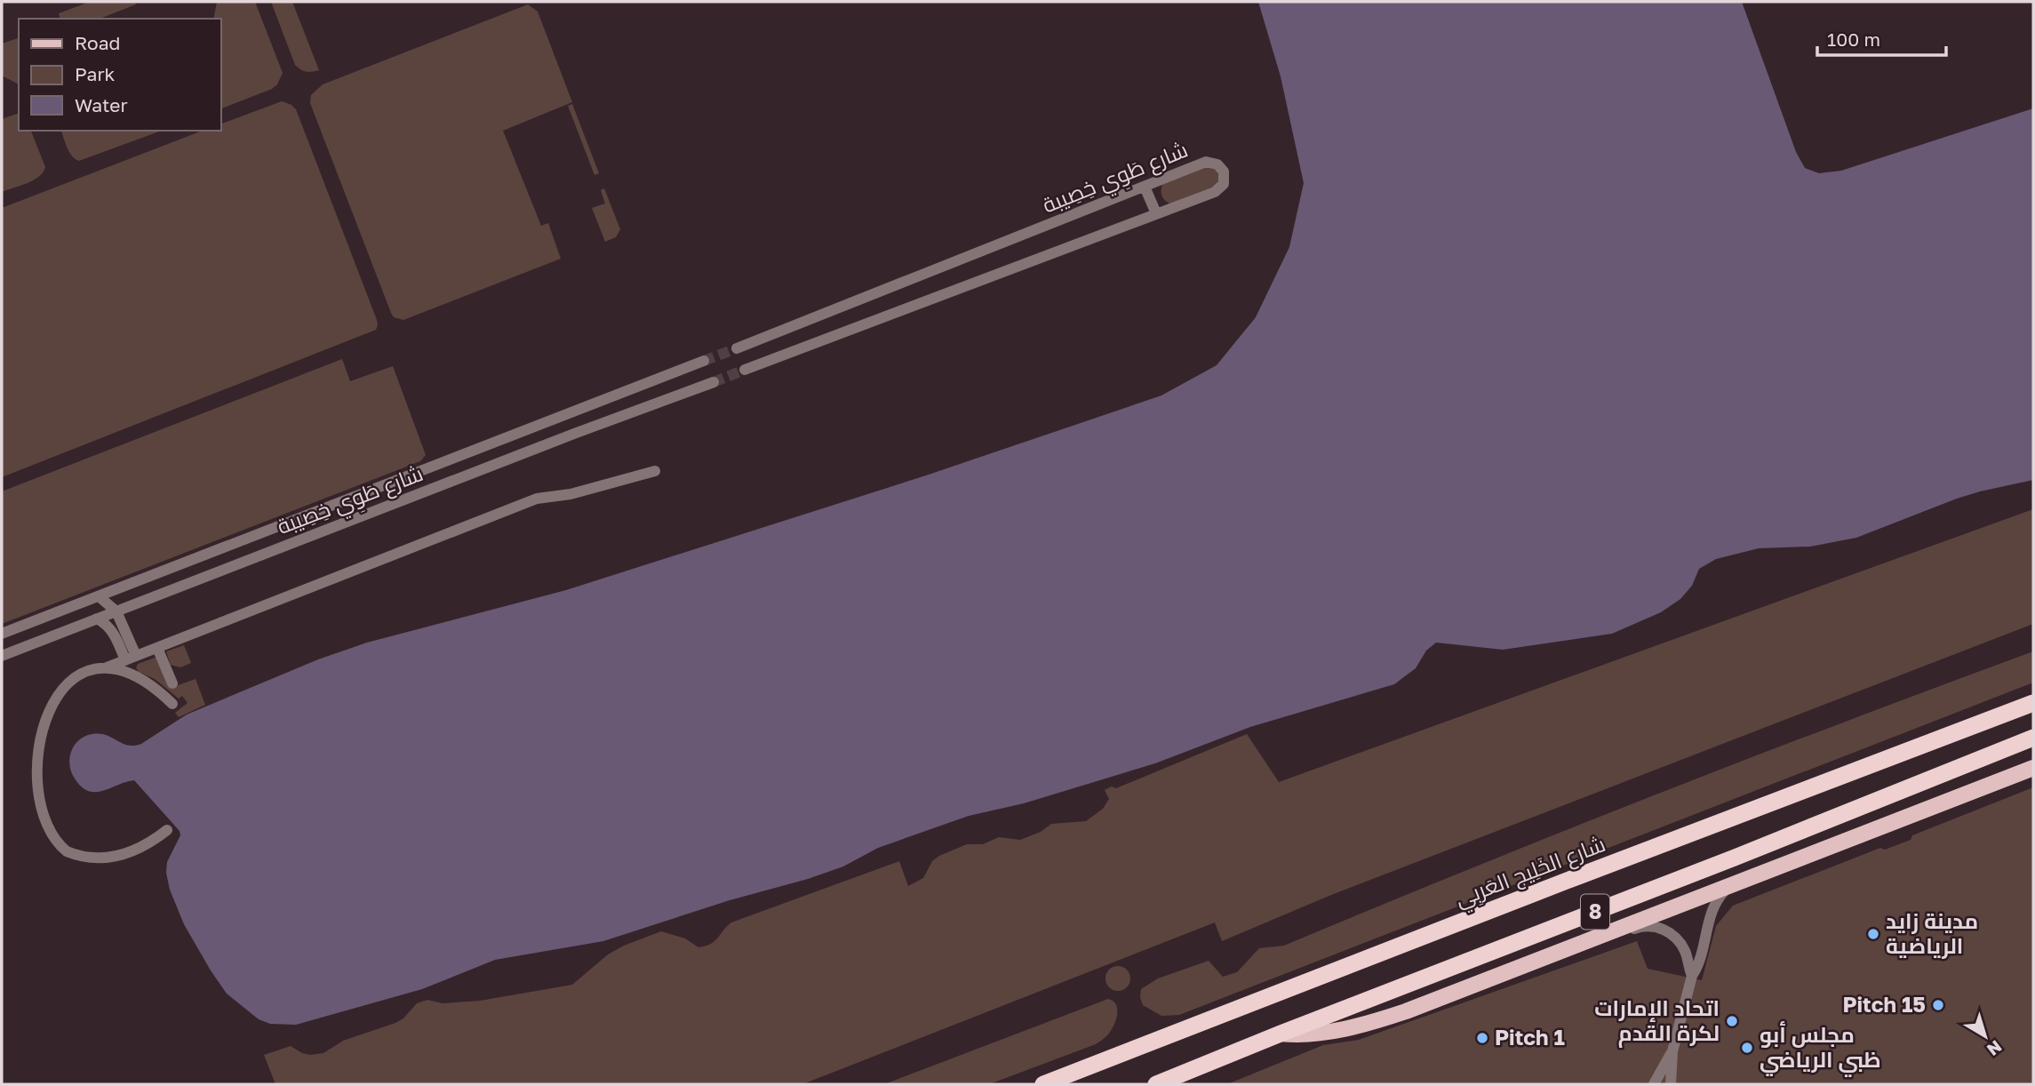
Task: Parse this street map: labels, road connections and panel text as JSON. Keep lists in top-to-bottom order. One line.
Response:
{"streets":{"highway":["شارع الخَلِيج العَربِي","8"],"street":["شارع طَوِي خِصِيبة"]},"places":["مدينة زايد الرياضية","Pitch 15","اتحاد الإمارات لكرة القدم","Pitch 1","مجلس أبو ظبي الرياضي"],"legend":["Road","Park","Water"],"scale_bar":"100 m","north":"bottom right"}
